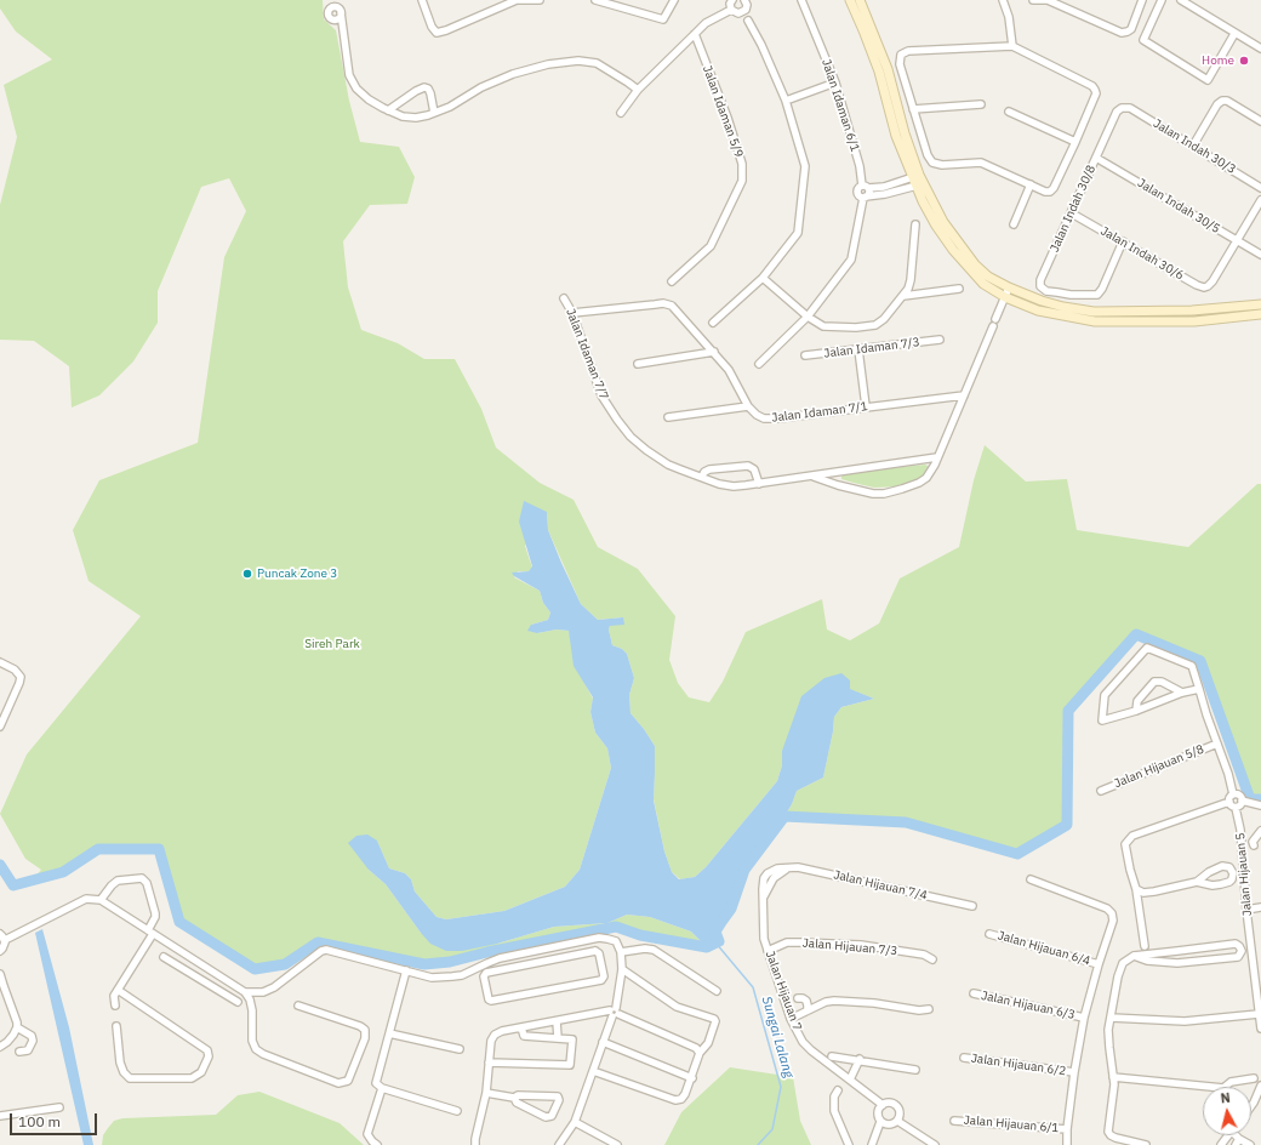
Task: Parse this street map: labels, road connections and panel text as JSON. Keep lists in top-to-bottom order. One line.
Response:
{"streets":{"street":["Jalan Idaman 6/1","Jalan Idaman 5/9","Jalan Indah 30/3","Jalan Indah 30/5","Jalan Indah 30/8","Jalan Indah 30/6","Jalan Idaman 7/3","Jalan Idaman 7/7","Jalan Idaman 7/1","Jalan Hijauan 5/8","Jalan Hijauan 5","Jalan Hijauan 7/4","Jalan Hijauan 7/3","Jalan Hijauan 6/4","Jalan Hijauan 7","Jalan Hijauan 6/3","Jalan Hijauan 6/2","Jalan Hijauan 6/1"]},"crossings":[["Jalan Indah 30/3","Jalan Indah 30/8"],["Jalan Indah 30/5","Jalan Indah 30/8"],["Jalan Indah 30/5","Jalan Indah 30/6"],["Jalan Indah 30/8","Jalan Indah 30/6"],["Jalan Idaman 7/7","Jalan Idaman 7/1"],["Jalan Hijauan 7/4","Jalan Hijauan 7"],["Jalan Hijauan 7/3","Jalan Hijauan 7"]],"water":["Sungai Lalang"],"parks":["Sireh Park"],"places":["Home","Puncak Zone 3"],"scale_bar":"100 m","north":"top"}
